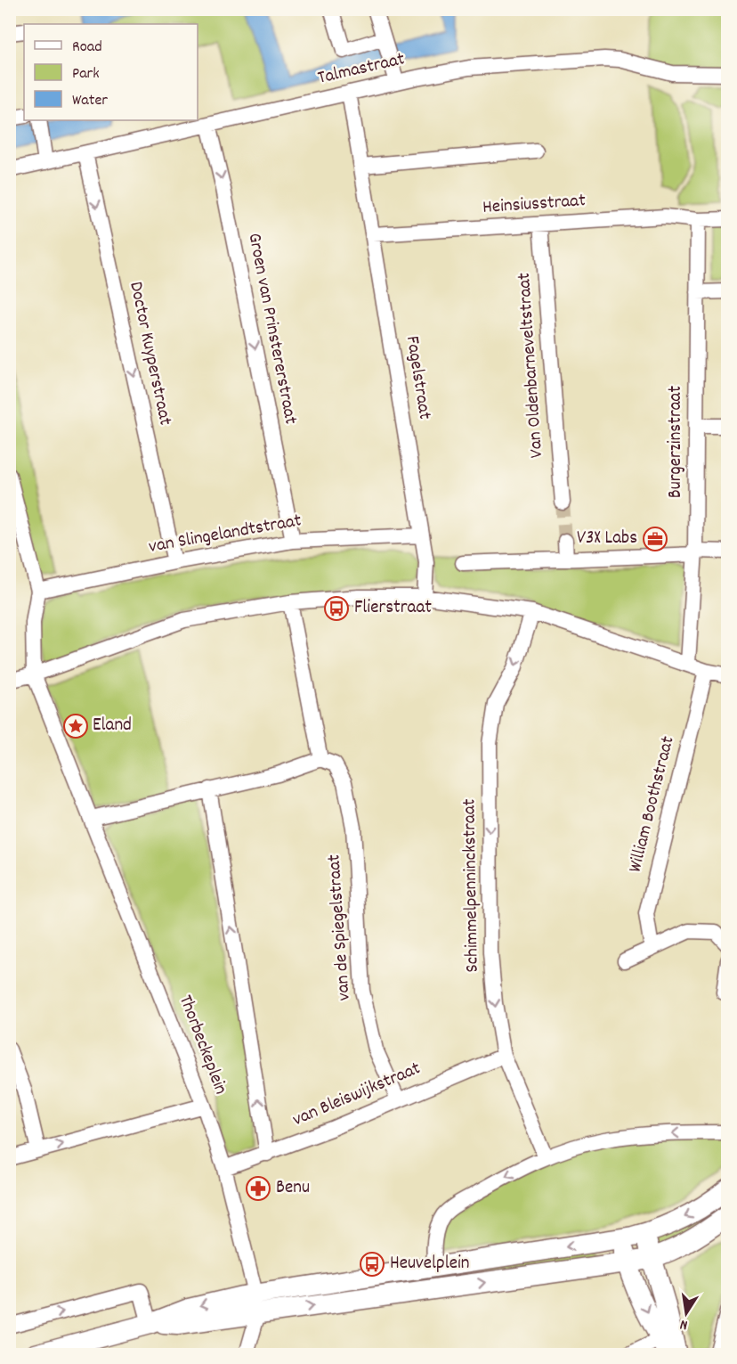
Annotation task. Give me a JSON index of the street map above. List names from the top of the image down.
{
  "streets": {
    "street": [
      "Talmastraat",
      "Heinsiusstraat",
      "Groen van Prinstererstraat",
      "Doctor Kuyperstraat",
      "Van Oldenbarneveltstraat",
      "Fagelstraat",
      "Burgerzinstraat",
      "van Slingelandtstraat",
      "William Boothstraat",
      "Schimmelpenninckstraat",
      "van de Spiegelstraat",
      "Thorbeckeplein",
      "van Bleiswijkstraat"
    ]
  },
  "crossings": [
    ["Talmastraat", "Groen van Prinstererstraat"],
    ["Talmastraat", "Doctor Kuyperstraat"],
    ["Talmastraat", "Fagelstraat"],
    ["Heinsiusstraat", "Van Oldenbarneveltstraat"],
    ["Heinsiusstraat", "Fagelstraat"],
    ["Heinsiusstraat", "Burgerzinstraat"],
    ["Groen van Prinstererstraat", "van Slingelandtstraat"],
    ["Doctor Kuyperstraat", "van Slingelandtstraat"],
    ["Fagelstraat", "van Slingelandtstraat"],
    ["Schimmelpenninckstraat", "van Bleiswijkstraat"],
    ["van de Spiegelstraat", "van Bleiswijkstraat"],
    ["Thorbeckeplein", "van Bleiswijkstraat"]
  ],
  "one_way": ["Groen van Prinstererstraat", "Doctor Kuyperstraat", "Schimmelpenninckstraat"],
  "places": {
    "office": ["V3X Labs"],
    "bus stop": ["Flierstraat", "Heuvelplein"],
    "place": ["Eland"],
    "pharmacy": ["Benu"]
  },
  "legend": ["Road", "Park", "Water"],
  "north": "bottom"
}
